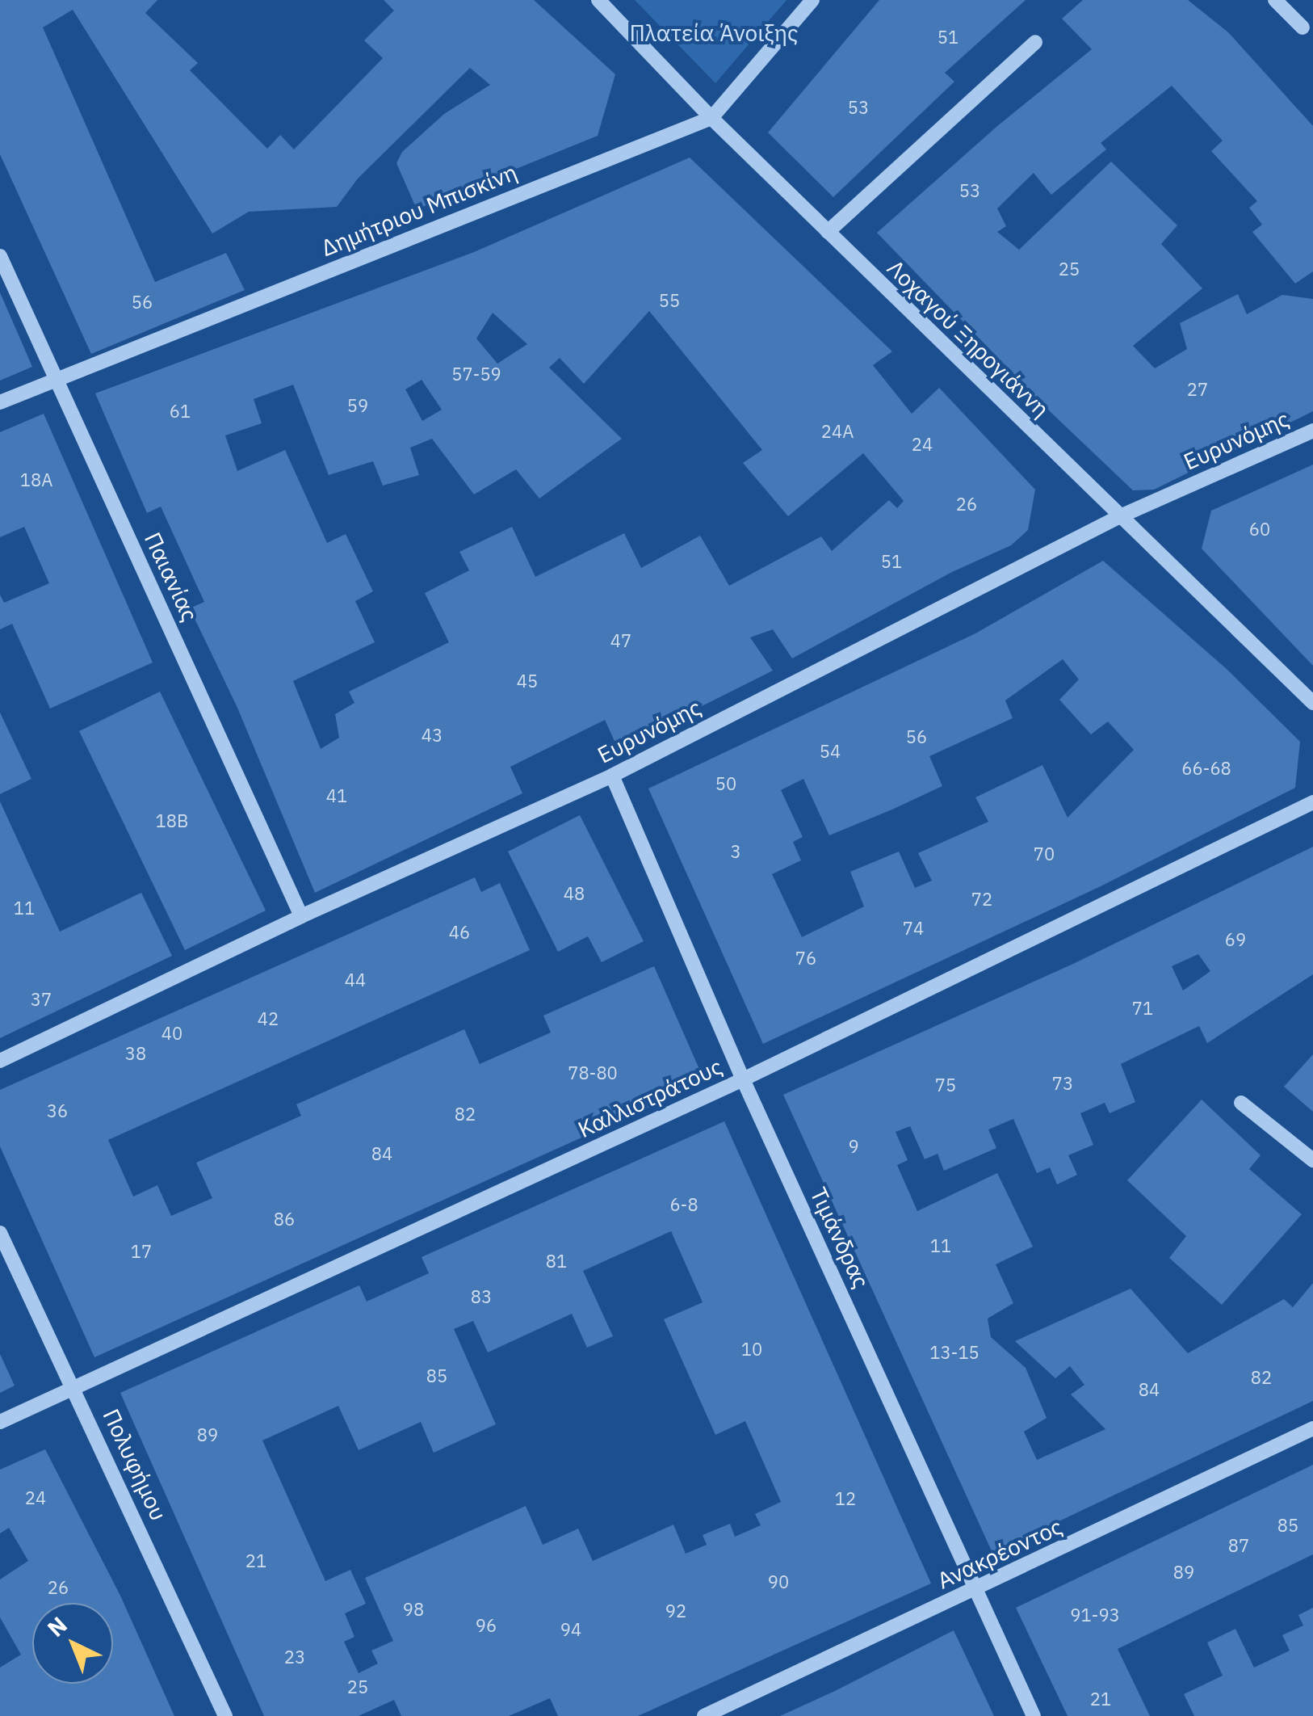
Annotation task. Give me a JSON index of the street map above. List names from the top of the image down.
{
  "streets": {
    "street": [
      "Δημήτριου Μπισκίνη",
      "Λοχαγού Ξηρογιάννη",
      "Ευρυνόμης",
      "Παιανίας",
      "Καλλιστράτους",
      "Τιμάνδρας",
      "Πολυφήμου",
      "Ανακρέοντος"
    ]
  },
  "crossings": [
    ["Δημήτριου Μπισκίνη", "Λοχαγού Ξηρογιάννη"],
    ["Δημήτριου Μπισκίνη", "Παιανίας"],
    ["Λοχαγού Ξηρογιάννη", "Ευρυνόμης"],
    ["Ευρυνόμης", "Παιανίας"],
    ["Ευρυνόμης", "Τιμάνδρας"],
    ["Καλλιστράτους", "Τιμάνδρας"],
    ["Καλλιστράτους", "Πολυφήμου"],
    ["Τιμάνδρας", "Ανακρέοντος"]
  ],
  "parks": ["Πλατεία Άνοιξης"],
  "house_numbers": [
    "51",
    "53",
    "53",
    "25",
    "55",
    "56",
    "57-59",
    "27",
    "59",
    "61",
    "24A",
    "24",
    "18Α",
    "26",
    "60",
    "51",
    "47",
    "45",
    "43",
    "56",
    "54",
    "66-68",
    "50",
    "41",
    "18Β",
    "3",
    "70",
    "48",
    "72",
    "11",
    "74",
    "46",
    "69",
    "76",
    "44",
    "37",
    "71",
    "42",
    "40",
    "38",
    "78-80",
    "73",
    "75",
    "36",
    "82",
    "9",
    "84",
    "6-8",
    "86",
    "11",
    "17",
    "81",
    "83",
    "10",
    "13-15",
    "85",
    "82",
    "84",
    "89",
    "24",
    "12",
    "85",
    "87",
    "21",
    "89",
    "90",
    "26",
    "98",
    "92",
    "91-93",
    "96",
    "94",
    "23",
    "25",
    "21"
  ],
  "north": "top left"
}
